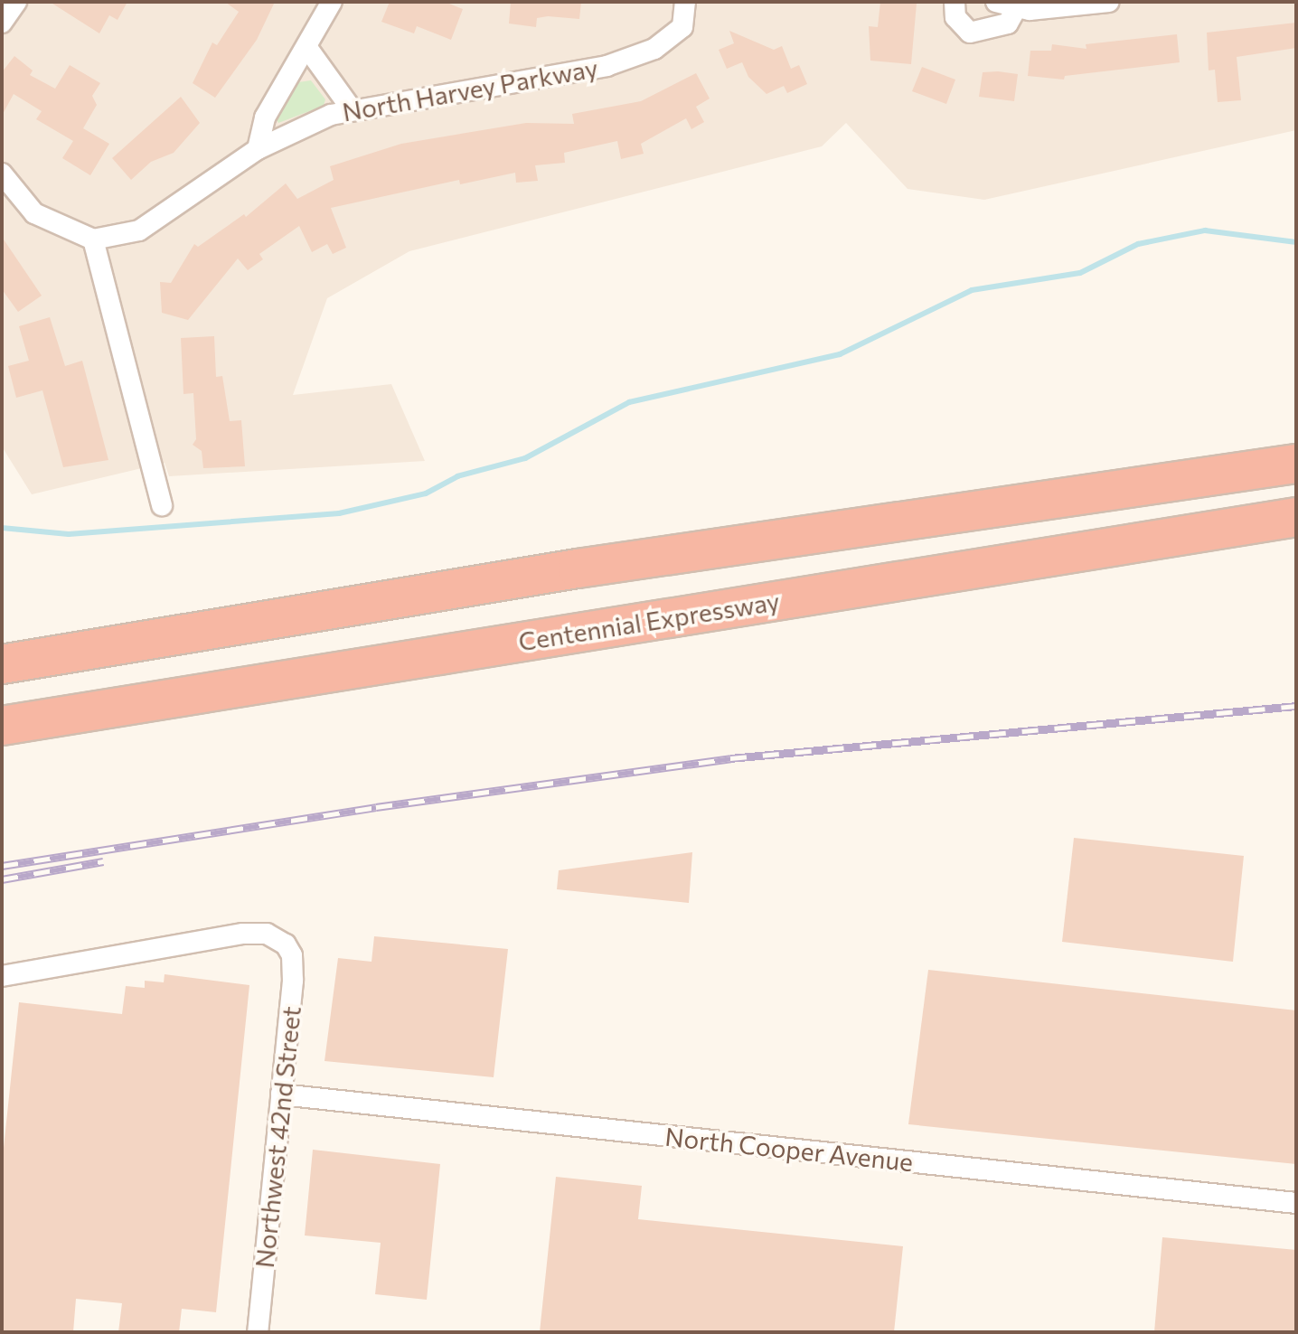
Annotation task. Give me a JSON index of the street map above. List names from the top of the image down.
{
  "streets": {
    "highway": ["Centennial Expressway"],
    "street": ["North Harvey Parkway", "Northwest 42nd Street", "North Cooper Avenue"]
  },
  "crossings": [
    ["Northwest 42nd Street", "North Cooper Avenue"]
  ]
}
